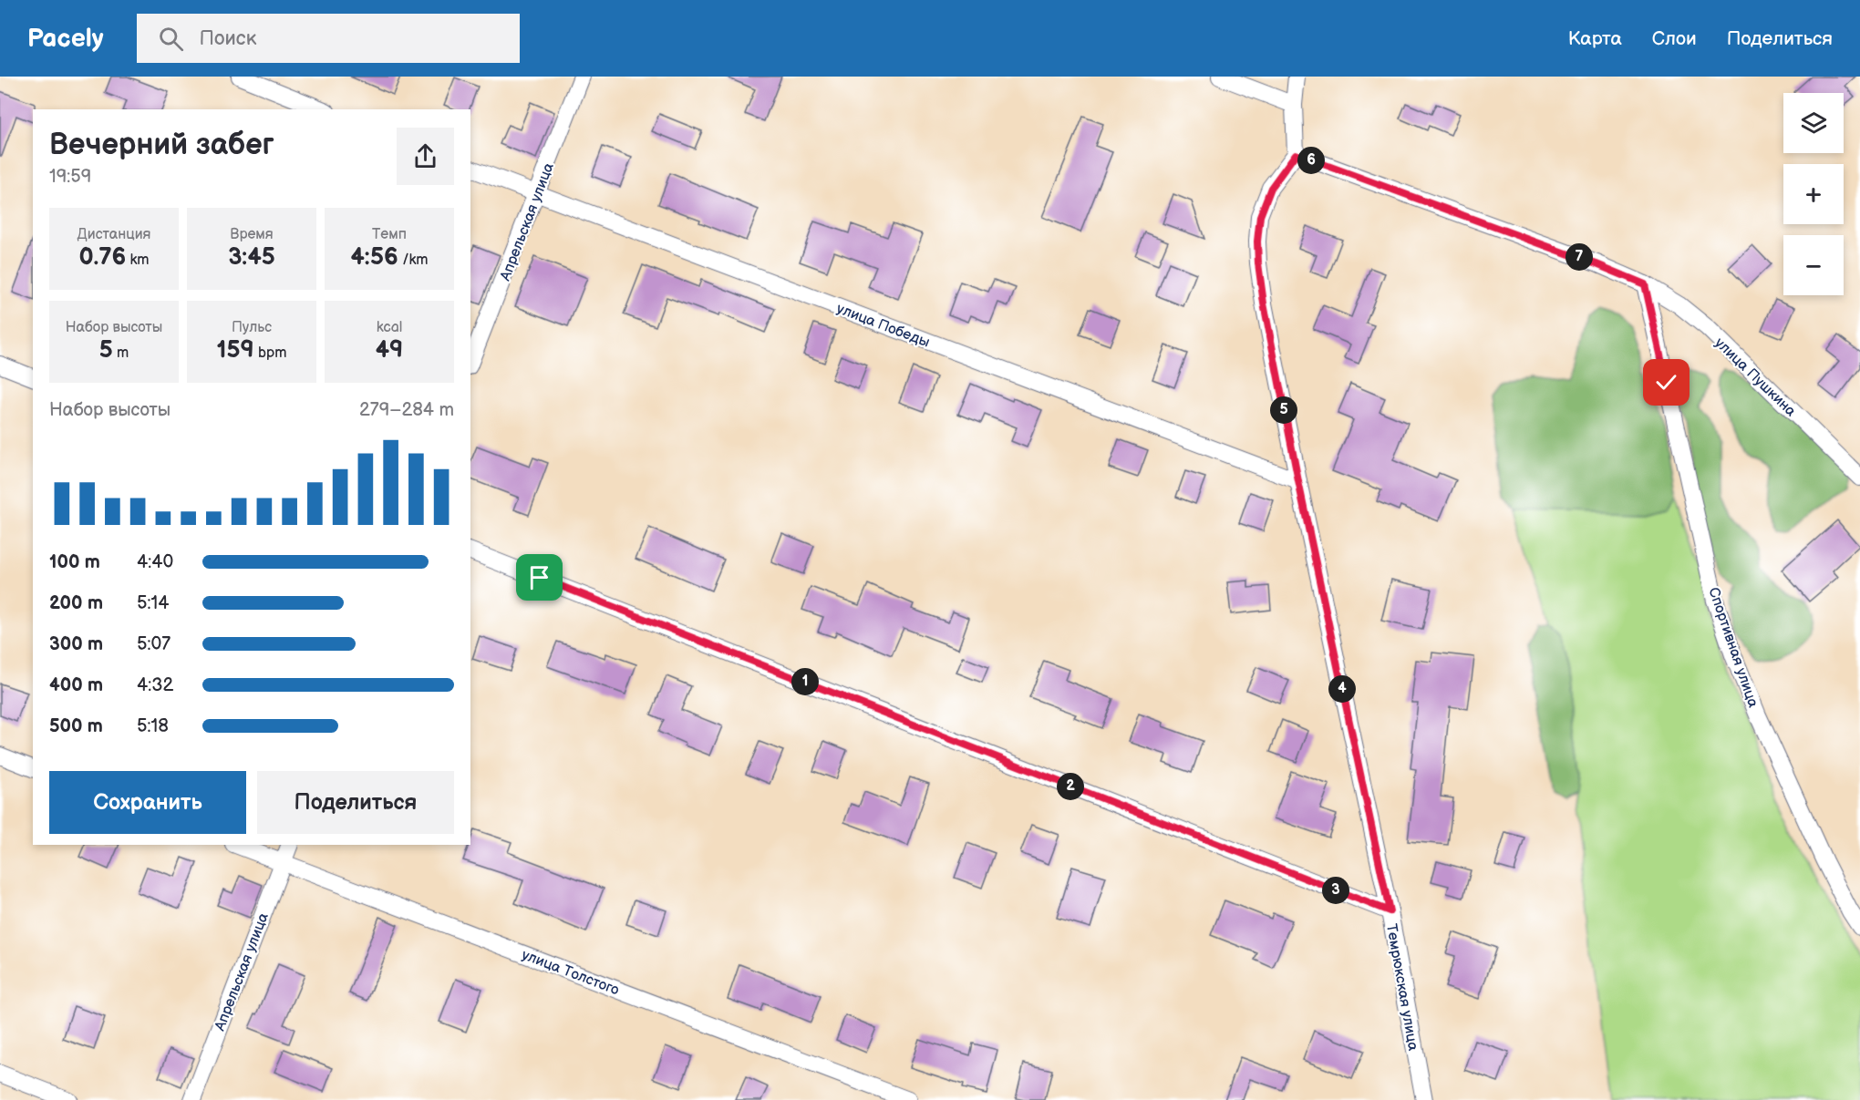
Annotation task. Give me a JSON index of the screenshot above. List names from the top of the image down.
{
  "streets": {
    "street": [
      "Апрельская улица",
      "улица Победы",
      "улица Пушкина",
      "Спортивная улица",
      "улица Толстого",
      "Темрюкская улица"
    ]
  },
  "crossings": [
    ["Апрельская улица", "улица Победы"],
    ["Апрельская улица", "улица Толстого"],
    ["улица Победы", "Темрюкская улица"],
    ["улица Пушкина", "Спортивная улица"],
    ["улица Пушкина", "Темрюкская улица"]
  ],
  "page": {
    "header": "Pacely",
    "search": "Поиск",
    "nav": ["Карта", "Слои", "Поделиться"],
    "map_buttons": ["+", "−"],
    "heading": ["Вечерний забег", "19:59"],
    "pins": [
      "6",
      "7",
      "5",
      "1",
      "4",
      "2",
      "3"
    ],
    "stats": [
      ["Дистанция", "0.76 km"],
      ["Время", "3:45"],
      ["Темп", "4:56 /km"],
      ["Набор высоты", "5 m"],
      ["Пульс", "159 bpm"],
      ["kcal", "49"]
    ],
    "chart": ["Набор высоты", "279–284 m"],
    "list": [
      {
        "name": "100 m",
        "note": "4:40"
      },
      {
        "name": "200 m",
        "note": "5:14"
      },
      {
        "name": "300 m",
        "note": "5:07"
      },
      {
        "name": "400 m",
        "note": "4:32"
      },
      {
        "name": "500 m",
        "note": "5:18"
      }
    ],
    "buttons": ["Сохранить", "Поделиться"]
  }
}
